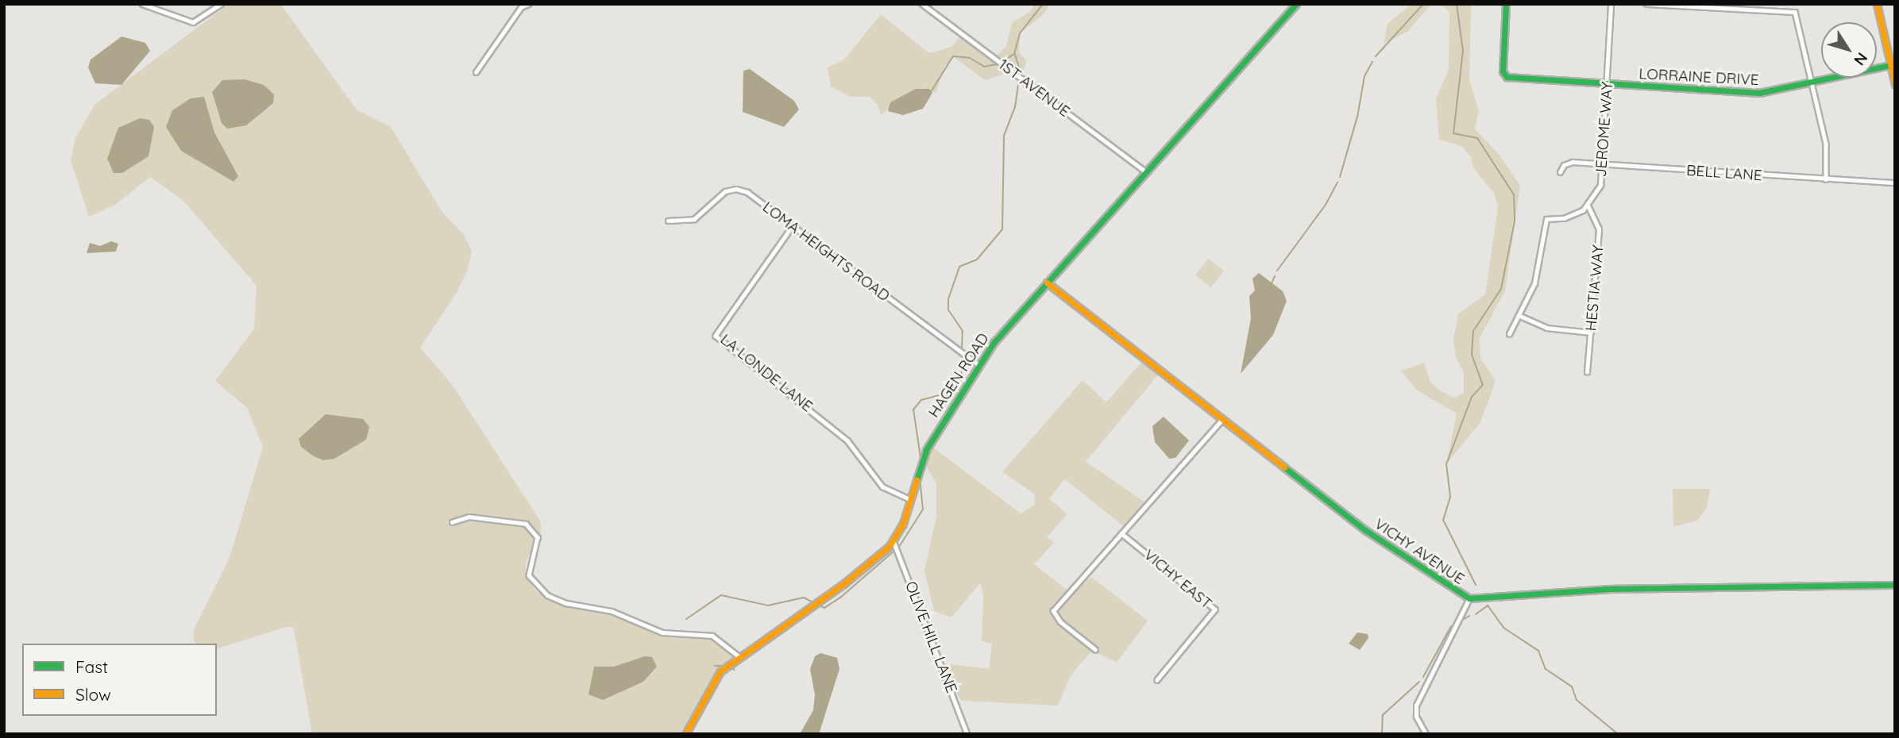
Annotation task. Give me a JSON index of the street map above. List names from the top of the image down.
{
  "streets": {
    "street": [
      "LORRAINE DRIVE",
      "1ST AVENUE",
      "JEROME WAY",
      "BELL LANE",
      "LOMA HEIGHTS ROAD",
      "HESTIA WAY",
      "LA LONDE LANE",
      "HAGEN ROAD",
      "VICHY AVENUE",
      "VICHY EAST",
      "OLIVE HILL LANE"
    ]
  },
  "crossings": [
    ["LORRAINE DRIVE", "JEROME WAY"],
    ["1ST AVENUE", "HAGEN ROAD"],
    ["JEROME WAY", "BELL LANE"],
    ["JEROME WAY", "HESTIA WAY"],
    ["LOMA HEIGHTS ROAD", "LA LONDE LANE"],
    ["LOMA HEIGHTS ROAD", "HAGEN ROAD"],
    ["LA LONDE LANE", "HAGEN ROAD"],
    ["HAGEN ROAD", "VICHY AVENUE"],
    ["HAGEN ROAD", "OLIVE HILL LANE"]
  ],
  "legend": ["Fast", "Slow"],
  "north": "bottom right"
}
